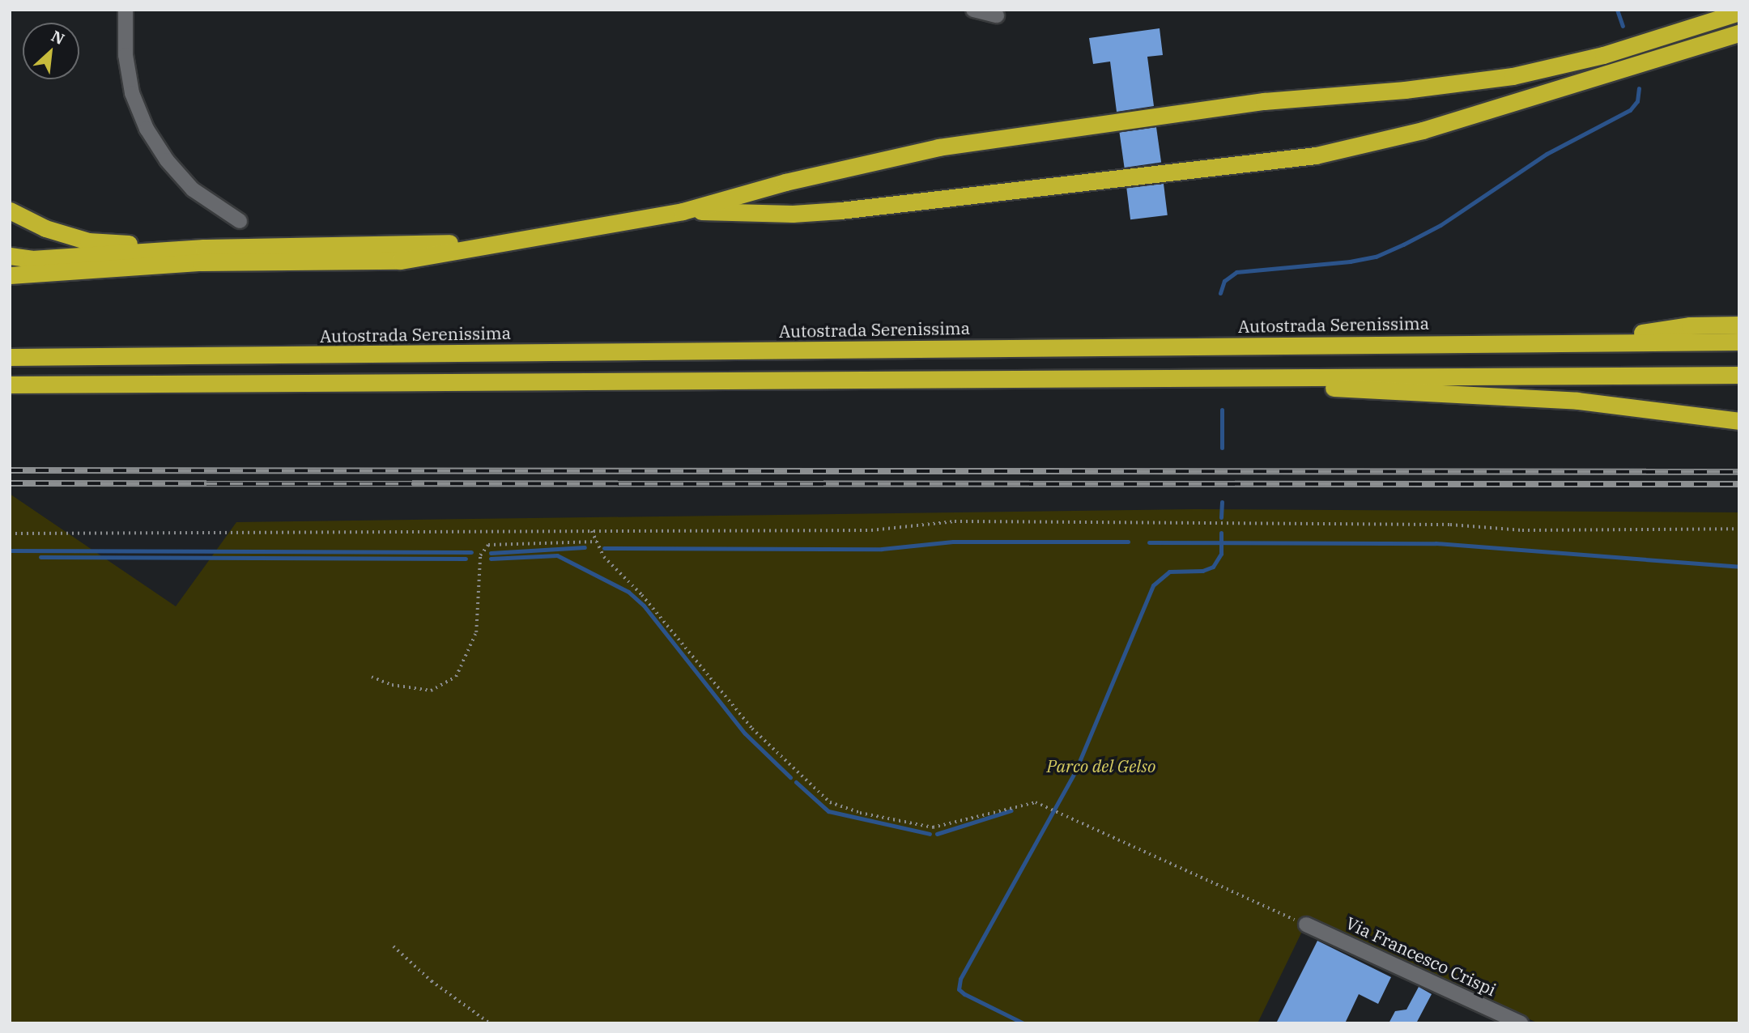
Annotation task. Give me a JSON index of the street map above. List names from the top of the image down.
{
  "streets": {
    "highway": ["Autostrada Serenissima"],
    "street": ["Via Francesco Crispi"]
  },
  "parks": ["Parco del Gelso"],
  "north": "top right"
}
